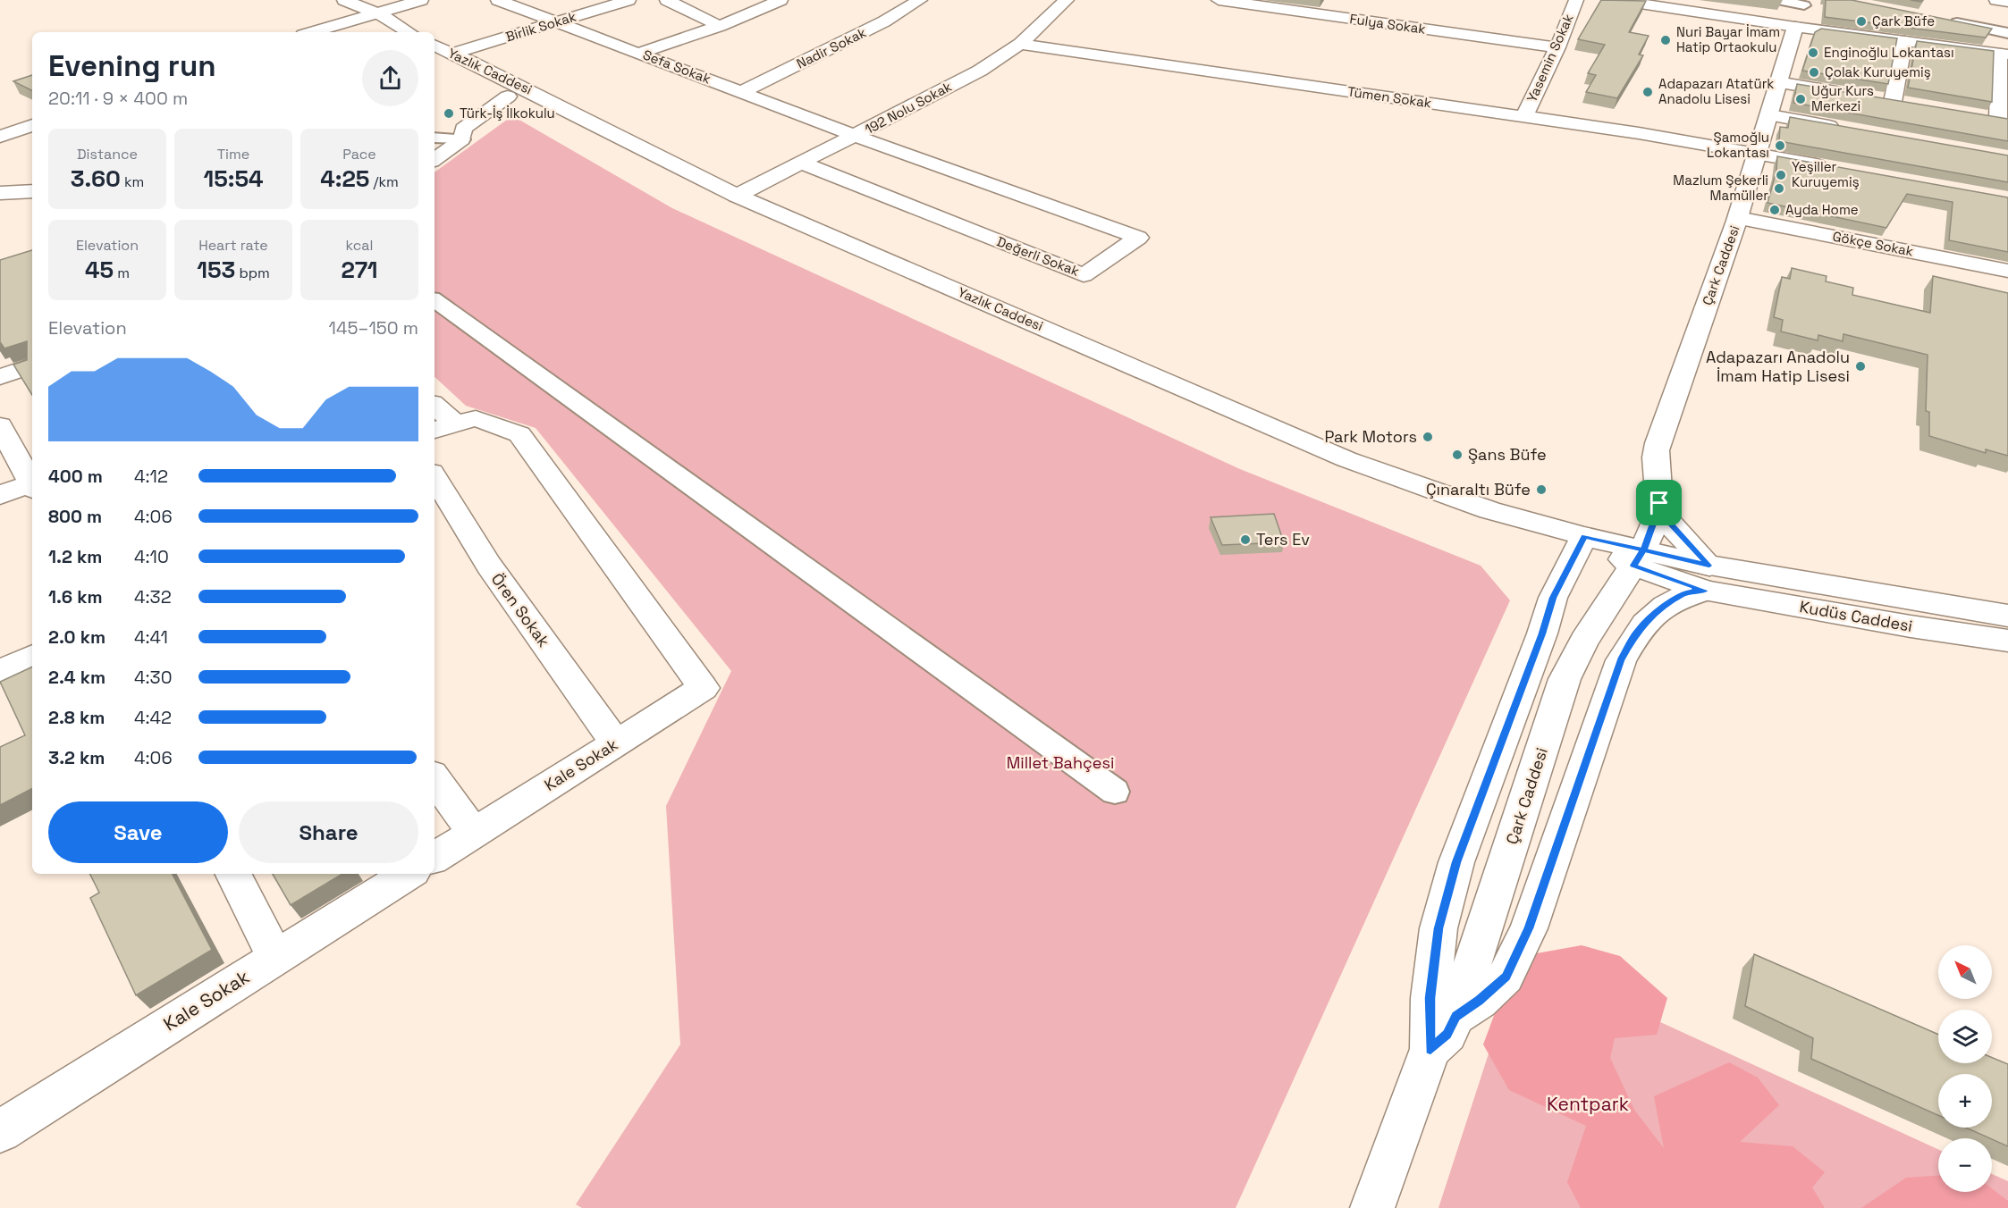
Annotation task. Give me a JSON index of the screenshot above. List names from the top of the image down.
{
  "streets": {
    "street": [
      "Fulya Sokak",
      "Birlik Sokak",
      "Nadir Sokak",
      "Yasemin Sokak",
      "Sefa Sokak",
      "Yazlık Caddesi",
      "Tümen Sokak",
      "192 Nolu Sokak",
      "Gökçe Sokak",
      "Değerli Sokak",
      "Çark Caddesi",
      "Ören Sokak",
      "Kudüs Caddesi",
      "Kale Sokak"
    ]
  },
  "crossings": [
    ["Fulya Sokak", "Yasemin Sokak"],
    ["Birlik Sokak", "Sefa Sokak"],
    ["Birlik Sokak", "Yazlık Caddesi"],
    ["Nadir Sokak", "Sefa Sokak"],
    ["Yasemin Sokak", "Tümen Sokak"],
    ["Sefa Sokak", "192 Nolu Sokak"],
    ["Sefa Sokak", "Değerli Sokak"],
    ["Yazlık Caddesi", "192 Nolu Sokak"],
    ["Yazlık Caddesi", "Çark Caddesi"],
    ["Yazlık Caddesi", "Kudüs Caddesi"],
    ["Tümen Sokak", "192 Nolu Sokak"],
    ["Tümen Sokak", "Çark Caddesi"],
    ["192 Nolu Sokak", "Değerli Sokak"],
    ["Gökçe Sokak", "Çark Caddesi"],
    ["Ören Sokak", "Kale Sokak"]
  ],
  "parks": ["Millet Bahçesi", "Kentpark"],
  "places": [
    "Çark Büfe",
    "Nuri Bayar İmam Hatip Ortaokulu",
    "Enginoğlu Lokantası",
    "Çolak Kuruyemiş",
    "Adapazarı Atatürk Anadolu Lisesi",
    "Uğur Kurs Merkezi",
    "Türk-İş İlkokulu",
    "Şamoğlu Lokantası",
    "Yeşiller Kuruyemiş",
    "Mazlum Şekerli Mamüller",
    "Ayda Home",
    "Adapazarı Anadolu İmam Hatip Lisesi",
    "Park Motors",
    "Şans Büfe",
    "Çınaraltı Büfe",
    "Ters Ev"
  ],
  "north": "top left",
  "page": {
    "heading": ["Evening run", "20:11 · 9 × 400 m"],
    "stats": [
      ["Distance", "3.60 km"],
      ["Time", "15:54"],
      ["Pace", "4:25 /km"],
      ["Elevation", "45 m"],
      ["Heart rate", "153 bpm"],
      ["kcal", "271"]
    ],
    "chart": ["Elevation", "145–150 m"],
    "list": [
      {
        "name": "400 m",
        "note": "4:12"
      },
      {
        "name": "800 m",
        "note": "4:06"
      },
      {
        "name": "1.2 km",
        "note": "4:10"
      },
      {
        "name": "1.6 km",
        "note": "4:32"
      },
      {
        "name": "2.0 km",
        "note": "4:41"
      },
      {
        "name": "2.4 km",
        "note": "4:30"
      },
      {
        "name": "2.8 km",
        "note": "4:42"
      },
      {
        "name": "3.2 km",
        "note": "4:06"
      }
    ],
    "buttons": ["Save", "Share"],
    "map_buttons": ["+", "−"]
  }
}
